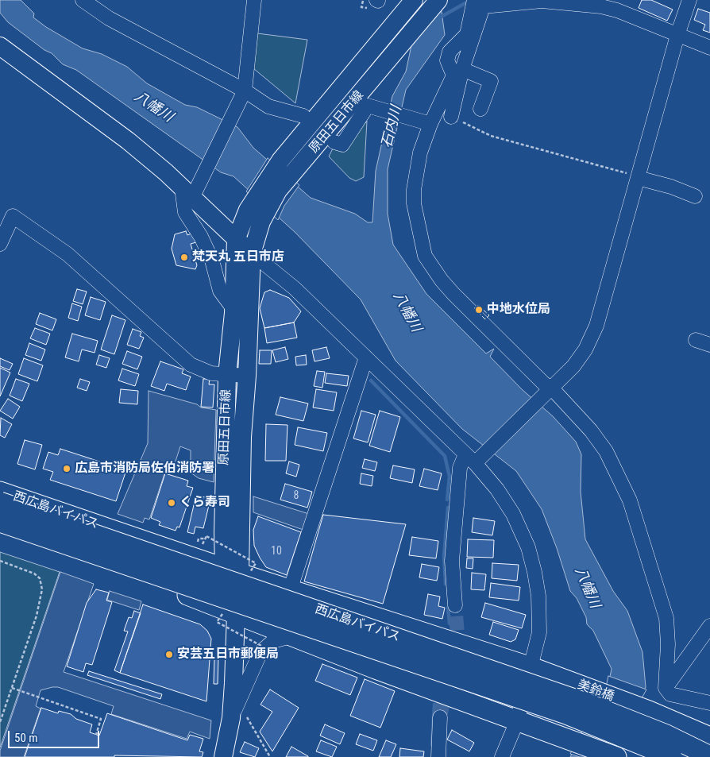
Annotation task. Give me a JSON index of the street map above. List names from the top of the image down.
{
  "streets": {
    "highway": ["西広島バイパス", "美鈴橋"],
    "main road": ["原田五日市線"]
  },
  "crossings": [
    ["原田五日市線", "西広島バイパス"],
    ["西広島バイパス", "美鈴橋"]
  ],
  "water": ["八幡川", "石内川"],
  "places": [
    "梵天丸 五日市店",
    "中地水位局",
    "広島市消防局佐伯消防署",
    "くら寿司",
    "安芸五日市郵便局"
  ],
  "house_numbers": ["8", "10"],
  "scale_bar": "50 m"
}
